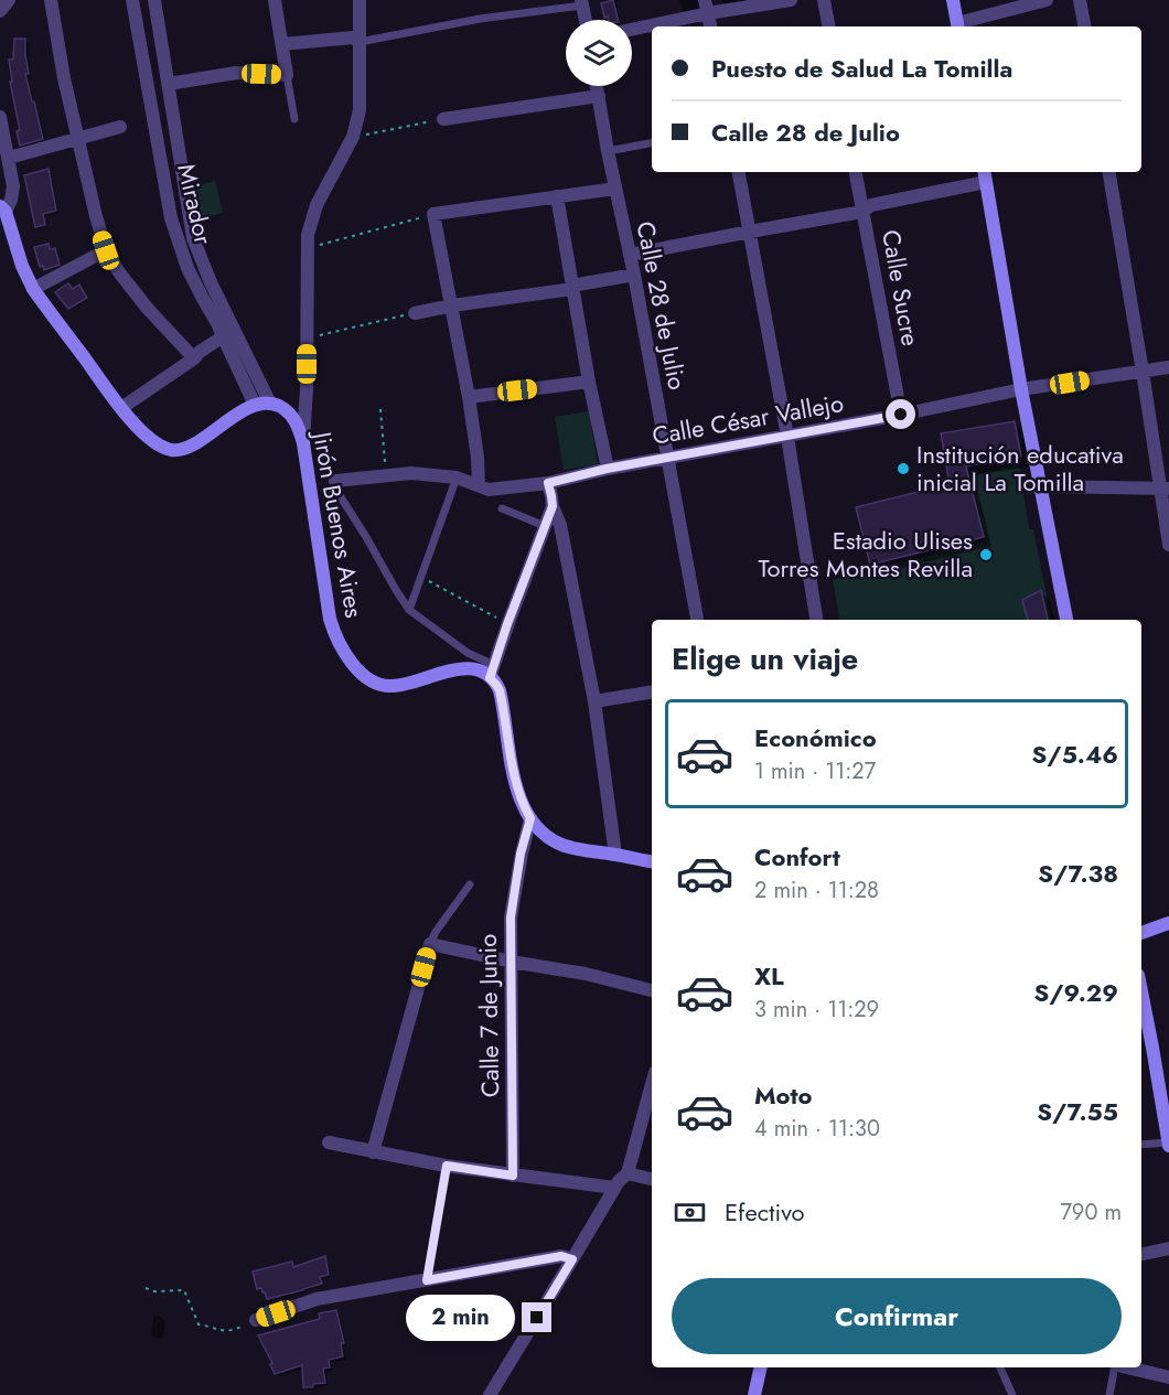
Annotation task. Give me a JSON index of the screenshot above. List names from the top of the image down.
{
  "streets": {
    "street": [
      "Mirador",
      "Calle Sucre",
      "Calle 28 de Julio",
      "Calle César Vallejo",
      "Jirón Buenos Aires",
      "Calle 7 de Junio"
    ]
  },
  "crossings": [
    ["Mirador", "Jirón Buenos Aires"],
    ["Calle Sucre", "Calle César Vallejo"],
    ["Calle 28 de Julio", "Calle César Vallejo"]
  ],
  "places": ["Institución educativa inicial La Tomilla", "Estadio Ulises Torres Montes Revilla"],
  "page": {
    "banner": ["Puesto de Salud La Tomilla", "Calle 28 de Julio"],
    "heading": "Elige un viaje",
    "list": [
      {
        "name": "Económico",
        "note": "1 min · 11:27",
        "value": "S/5.46"
      },
      {
        "name": "Confort",
        "note": "2 min · 11:28",
        "value": "S/7.38"
      },
      {
        "name": "XL",
        "note": "3 min · 11:29",
        "value": "S/9.29"
      },
      {
        "name": "Moto",
        "note": "4 min · 11:30",
        "value": "S/7.55"
      }
    ],
    "pay": ["Efectivo", "790 m"],
    "buttons": "Confirmar",
    "bubble": "2 min"
  }
}
